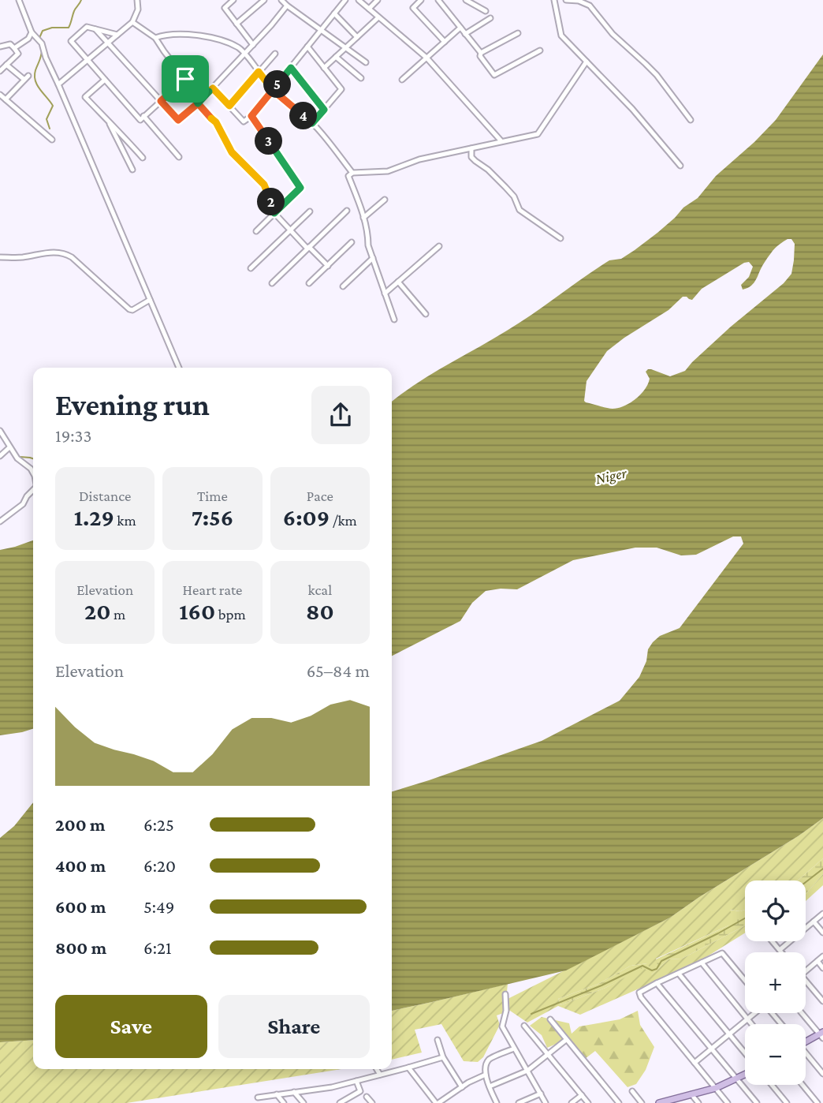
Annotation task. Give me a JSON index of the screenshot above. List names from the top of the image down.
{
  "water": ["Niger"],
  "page": {
    "pins": [
      "5",
      "4",
      "3",
      "2"
    ],
    "heading": ["Evening run", "19:33"],
    "stats": [
      ["Distance", "1.29 km"],
      ["Time", "7:56"],
      ["Pace", "6:09 /km"],
      ["Elevation", "20 m"],
      ["Heart rate", "160 bpm"],
      ["kcal", "80"]
    ],
    "chart": ["Elevation", "65–84 m"],
    "list": [
      {
        "name": "200 m",
        "note": "6:25"
      },
      {
        "name": "400 m",
        "note": "6:20"
      },
      {
        "name": "600 m",
        "note": "5:49"
      },
      {
        "name": "800 m",
        "note": "6:21"
      }
    ],
    "map_buttons": ["+", "−"],
    "buttons": ["Save", "Share"]
  }
}
